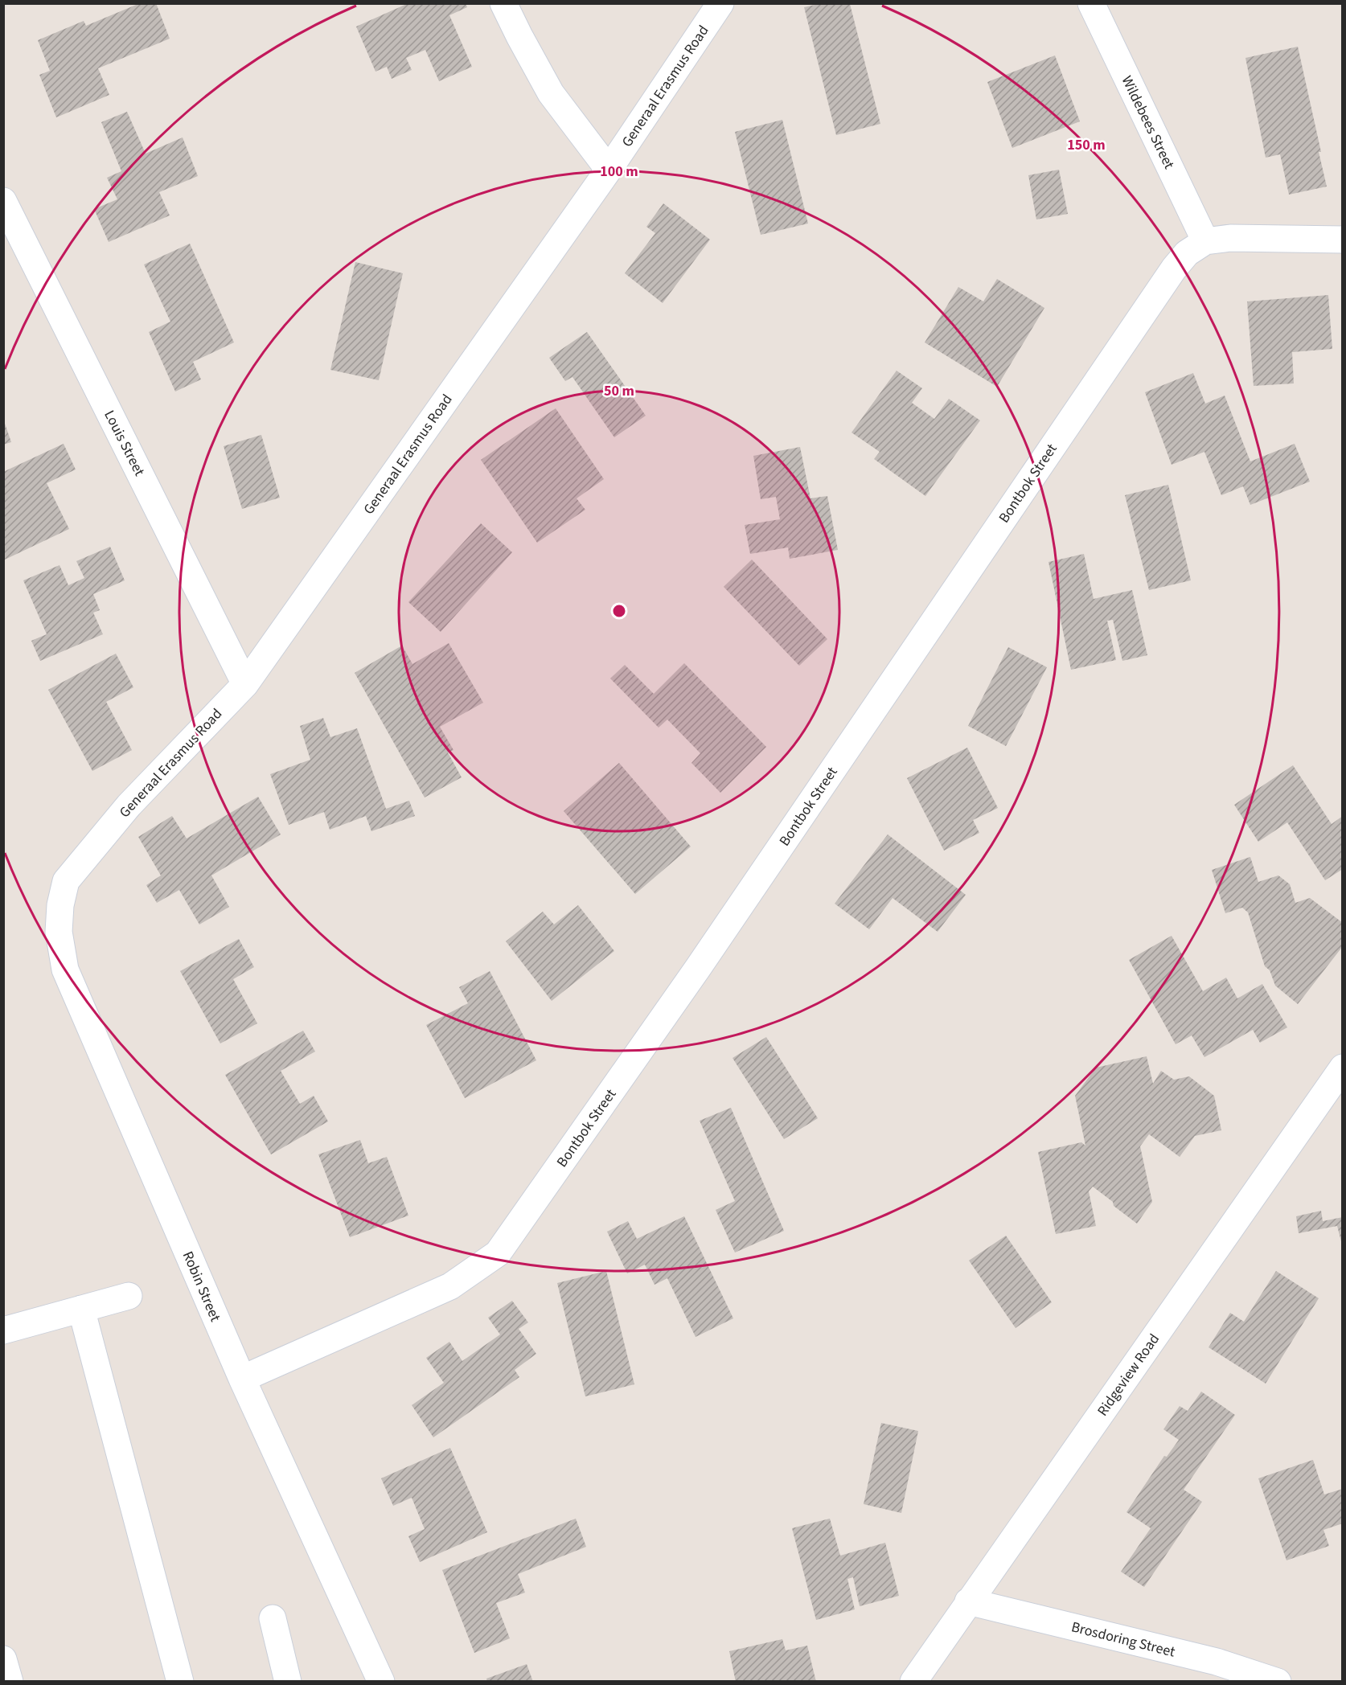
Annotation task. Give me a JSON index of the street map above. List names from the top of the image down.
{
  "streets": {
    "street": [
      "Generaal Erasmus Road",
      "Wildebees Street",
      "Louis Street",
      "Bontbok Street",
      "Robin Street",
      "Ridgeview Road",
      "Brosdoring Street"
    ]
  },
  "crossings": [
    ["Generaal Erasmus Road", "Louis Street"],
    ["Generaal Erasmus Road", "Robin Street"],
    ["Wildebees Street", "Bontbok Street"],
    ["Bontbok Street", "Robin Street"],
    ["Ridgeview Road", "Brosdoring Street"]
  ],
  "rings": ["150 m", "100 m", "50 m"]
}
